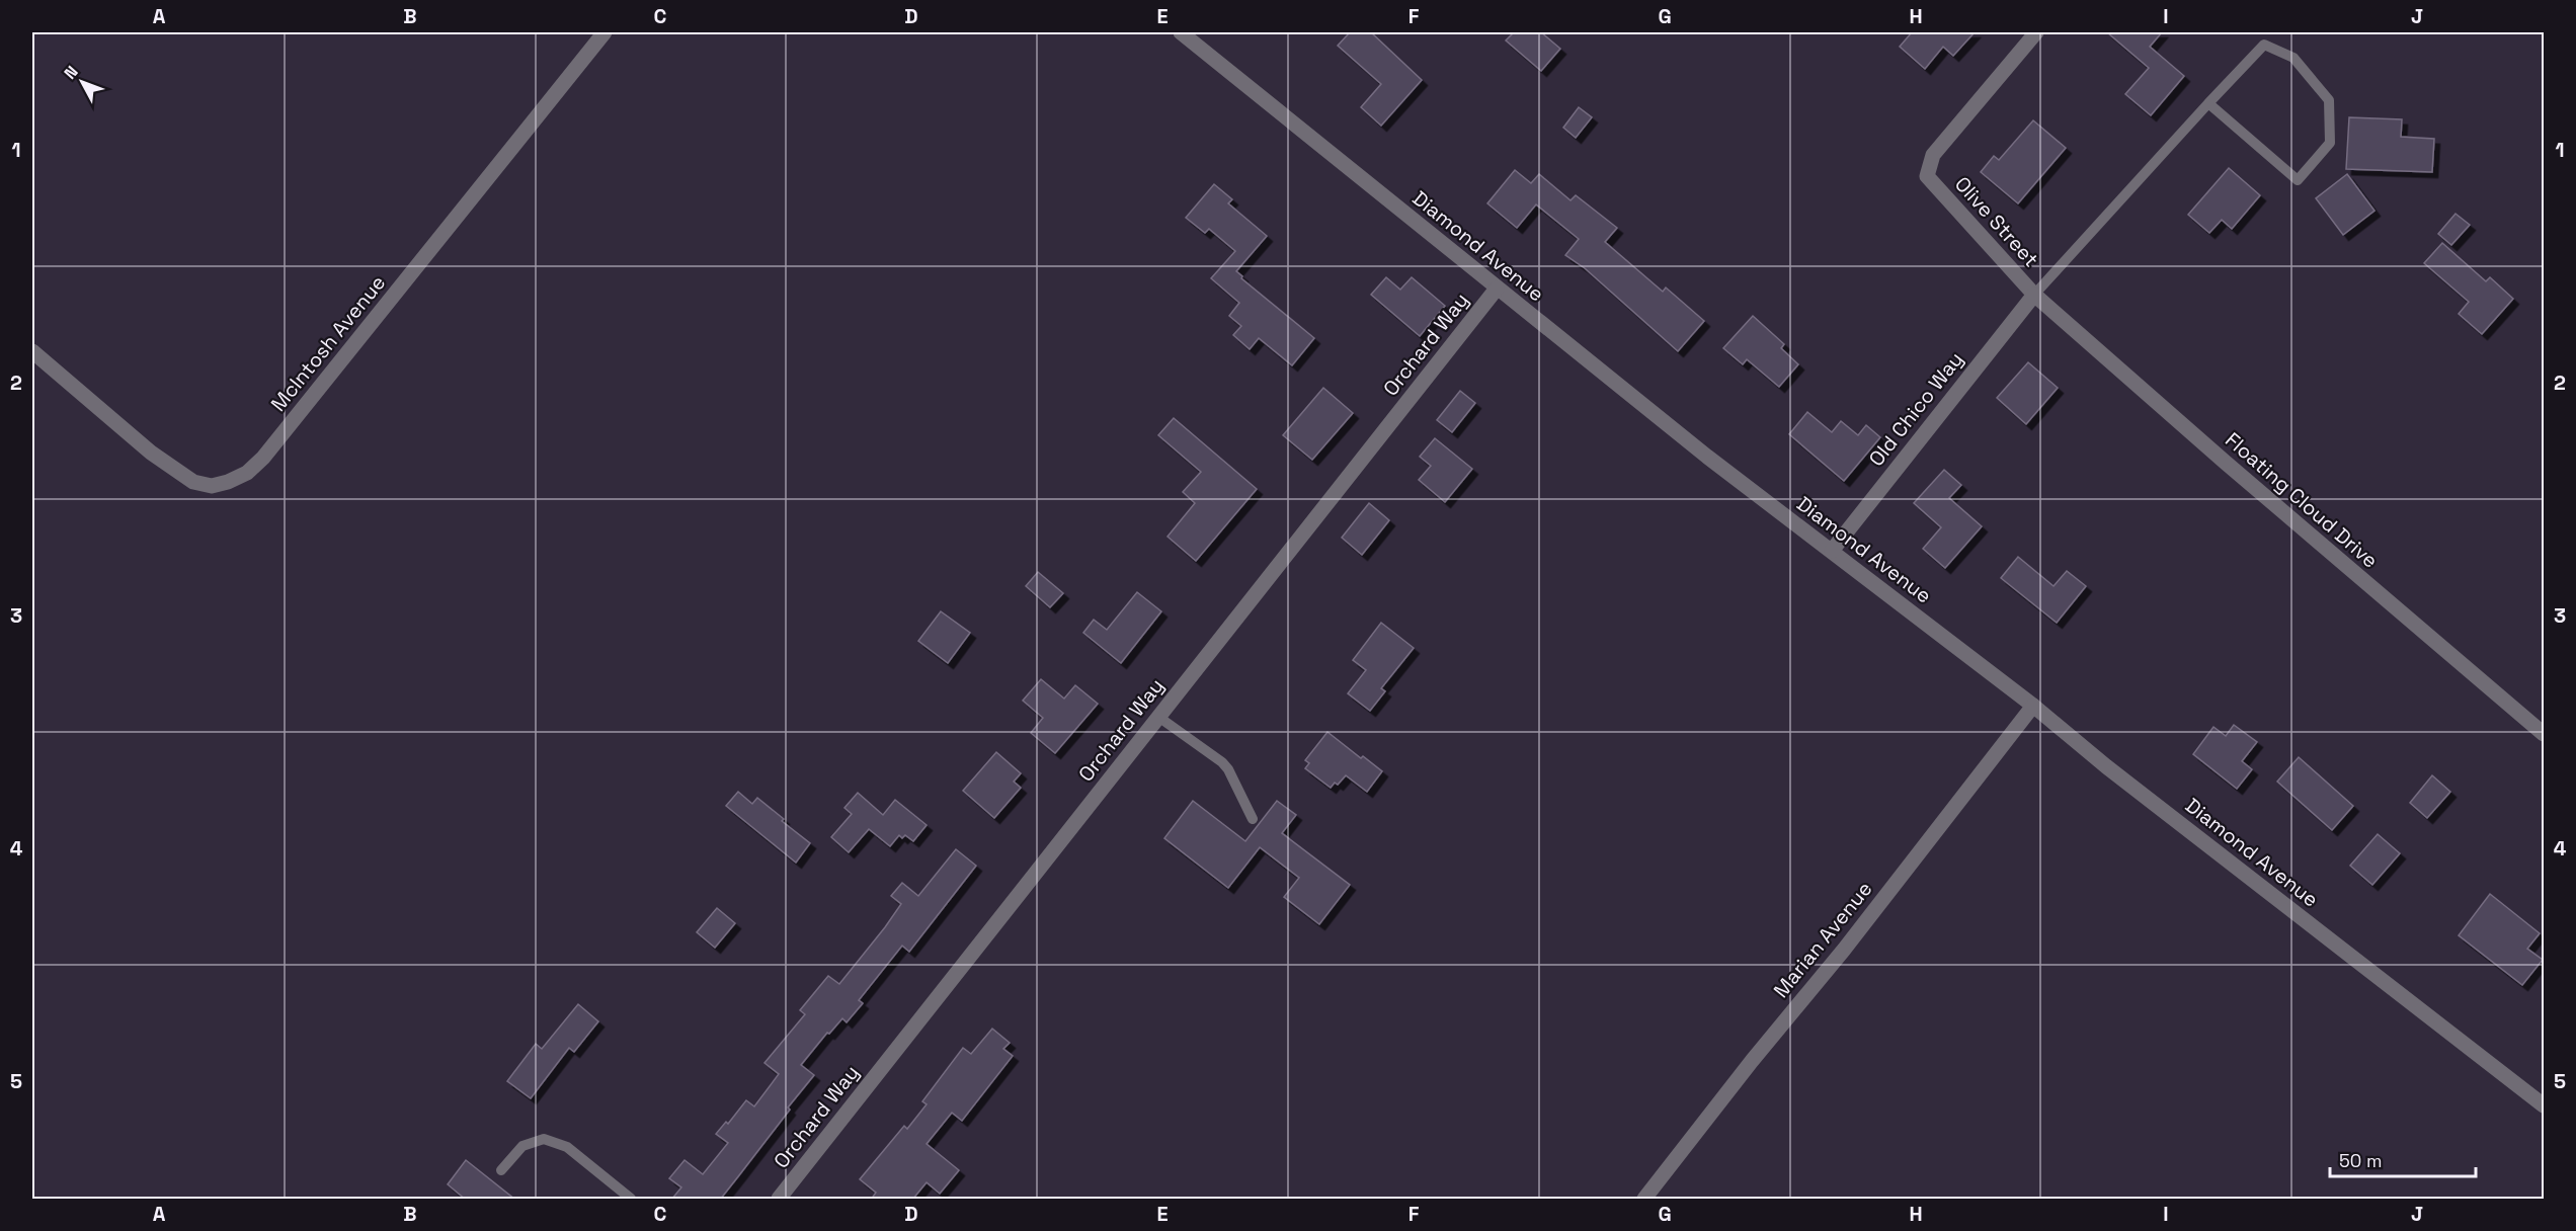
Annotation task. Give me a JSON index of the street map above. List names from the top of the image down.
{
  "streets": {
    "street": [
      "Olive Street",
      "Diamond Avenue",
      "McIntosh Avenue",
      "Orchard Way",
      "Old Chico Way",
      "Floating Cloud Drive",
      "Marian Avenue"
    ]
  },
  "crossings": [
    ["Olive Street", "Old Chico Way"],
    ["Olive Street", "Floating Cloud Drive"],
    ["Diamond Avenue", "Orchard Way"],
    ["Diamond Avenue", "Old Chico Way"],
    ["Diamond Avenue", "Marian Avenue"],
    ["Old Chico Way", "Floating Cloud Drive"]
  ],
  "scale_bar": "50 m",
  "north": "top left",
  "grid": {
    "columns": [
      "A",
      "B",
      "C",
      "D",
      "E",
      "F",
      "G",
      "H",
      "I",
      "J"
    ],
    "rows": [
      "1",
      "2",
      "3",
      "4",
      "5"
    ]
  }
}
